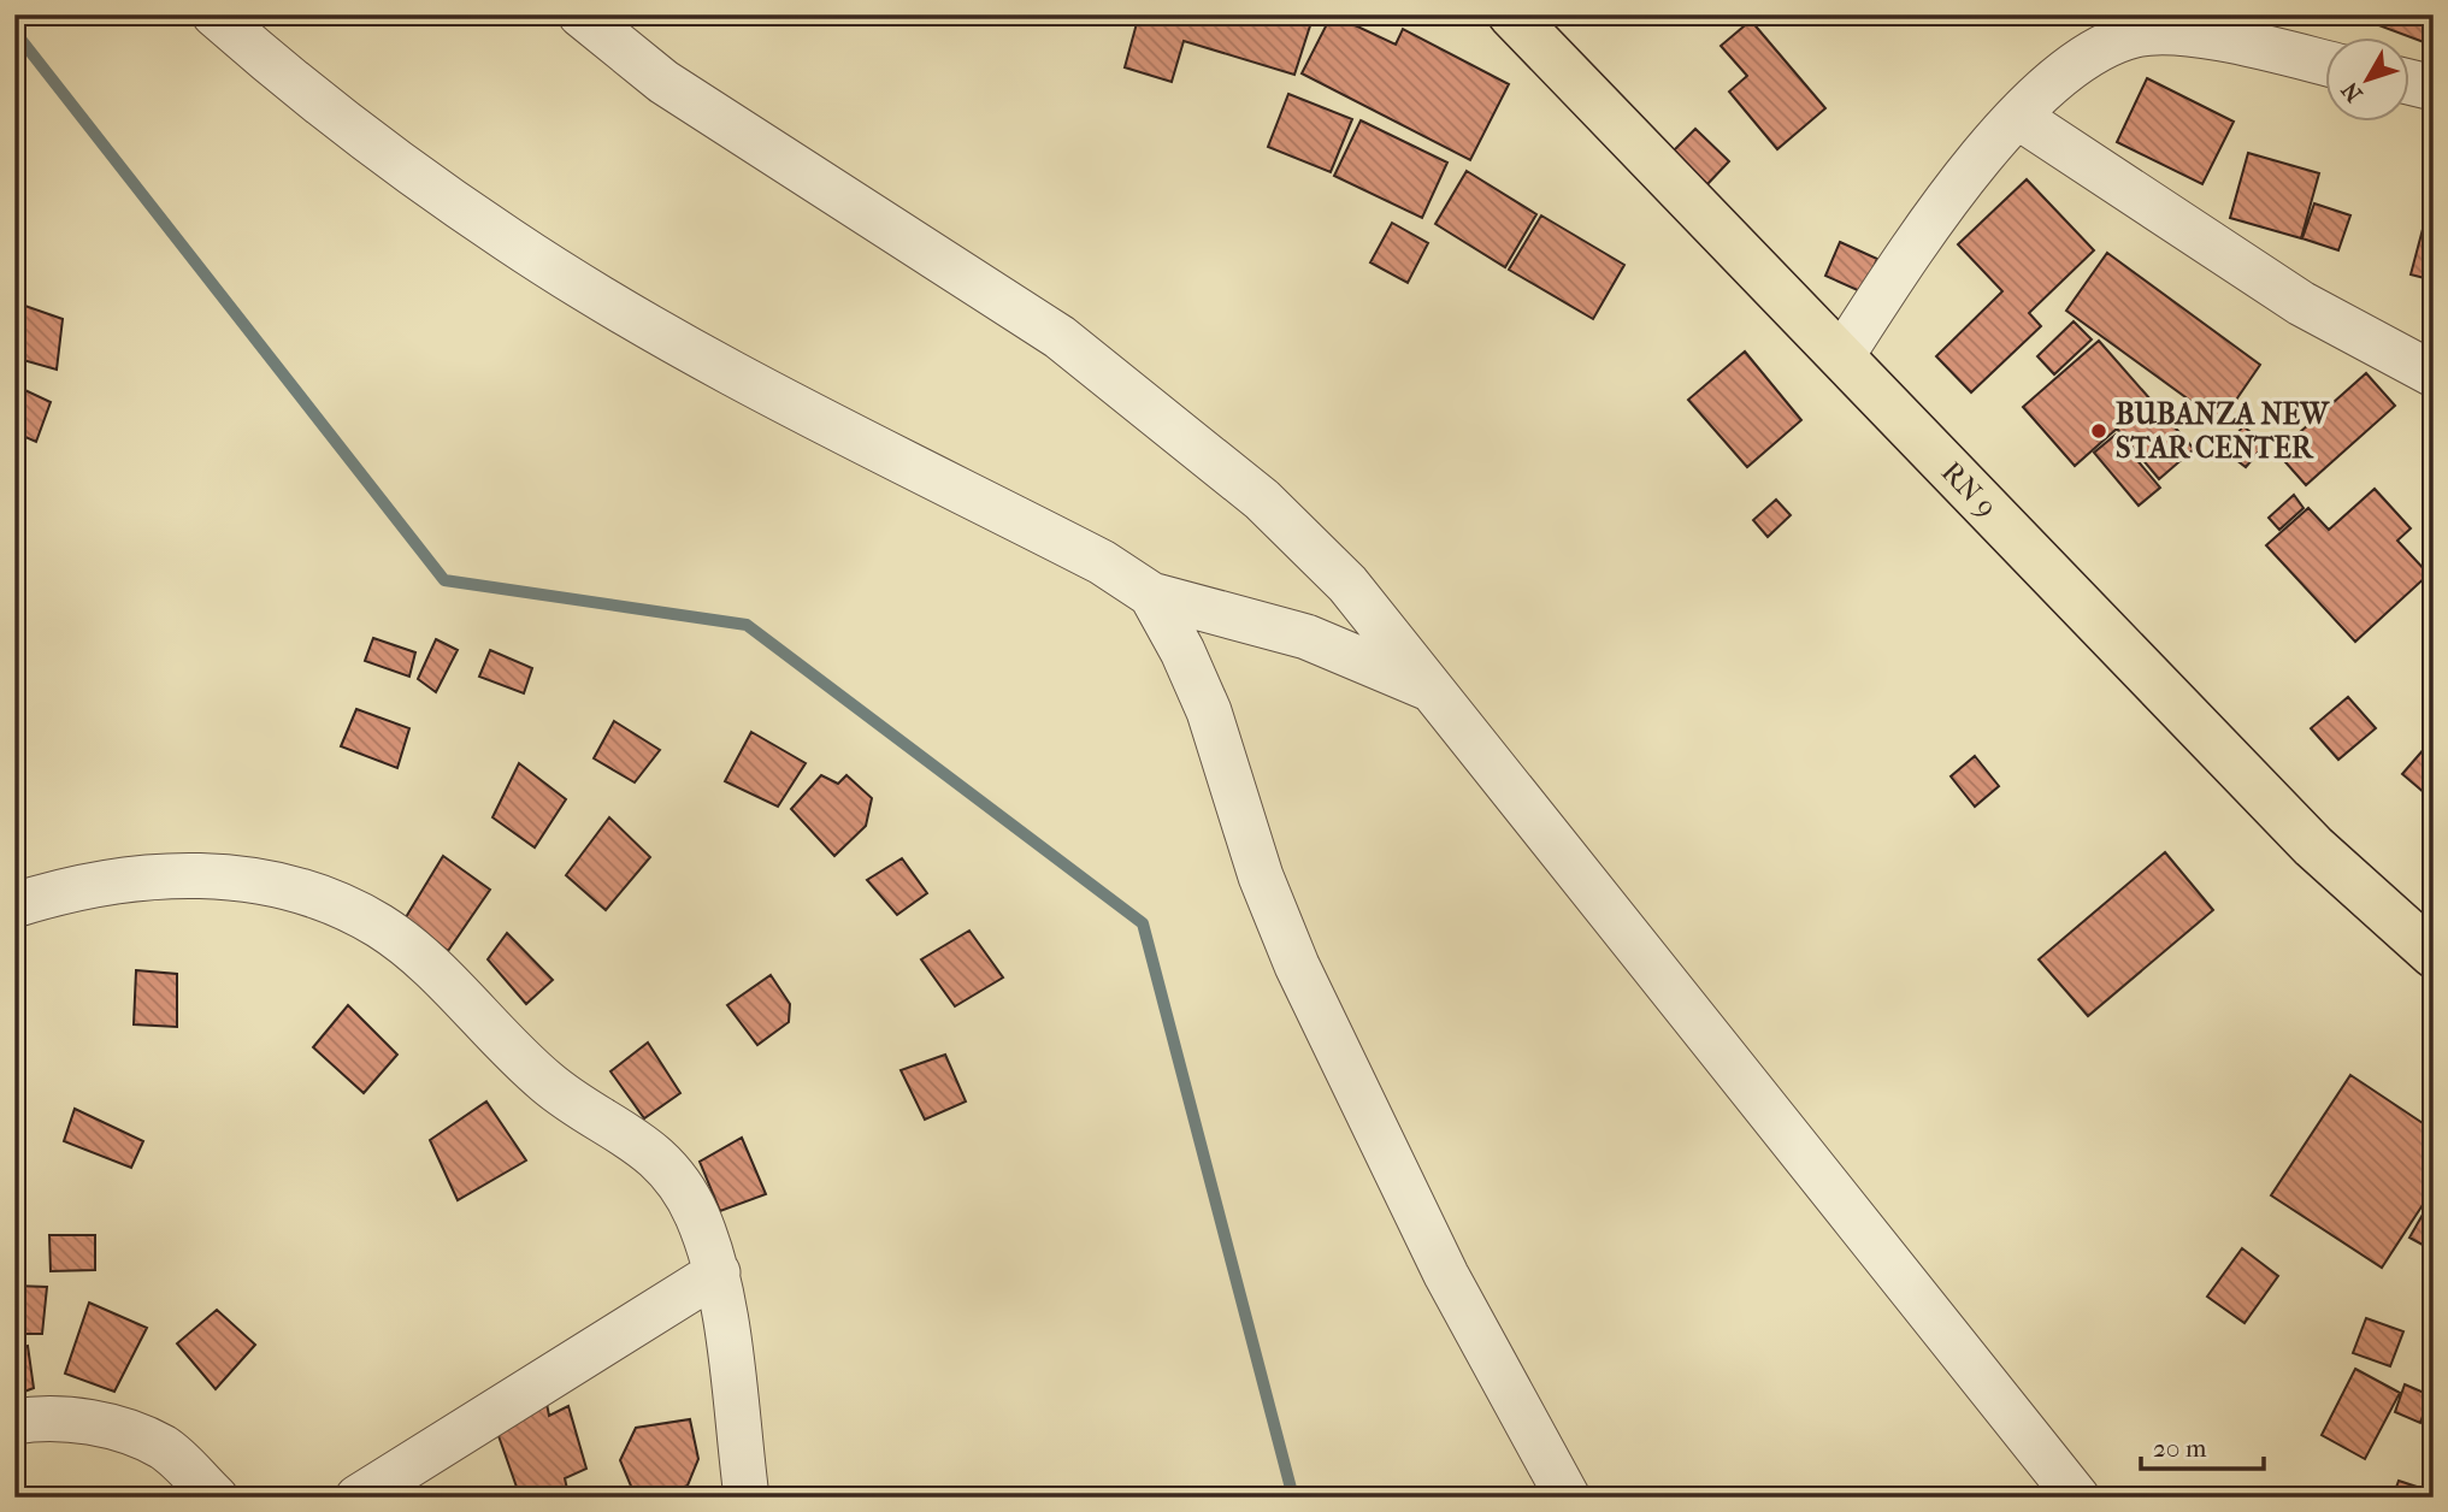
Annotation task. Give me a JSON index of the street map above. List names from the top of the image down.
{
  "streets": {
    "main road": ["RN 9"]
  },
  "places": ["BUBANZA NEW STAR CENTER"],
  "scale_bar": "20 m",
  "north": "bottom left"
}
